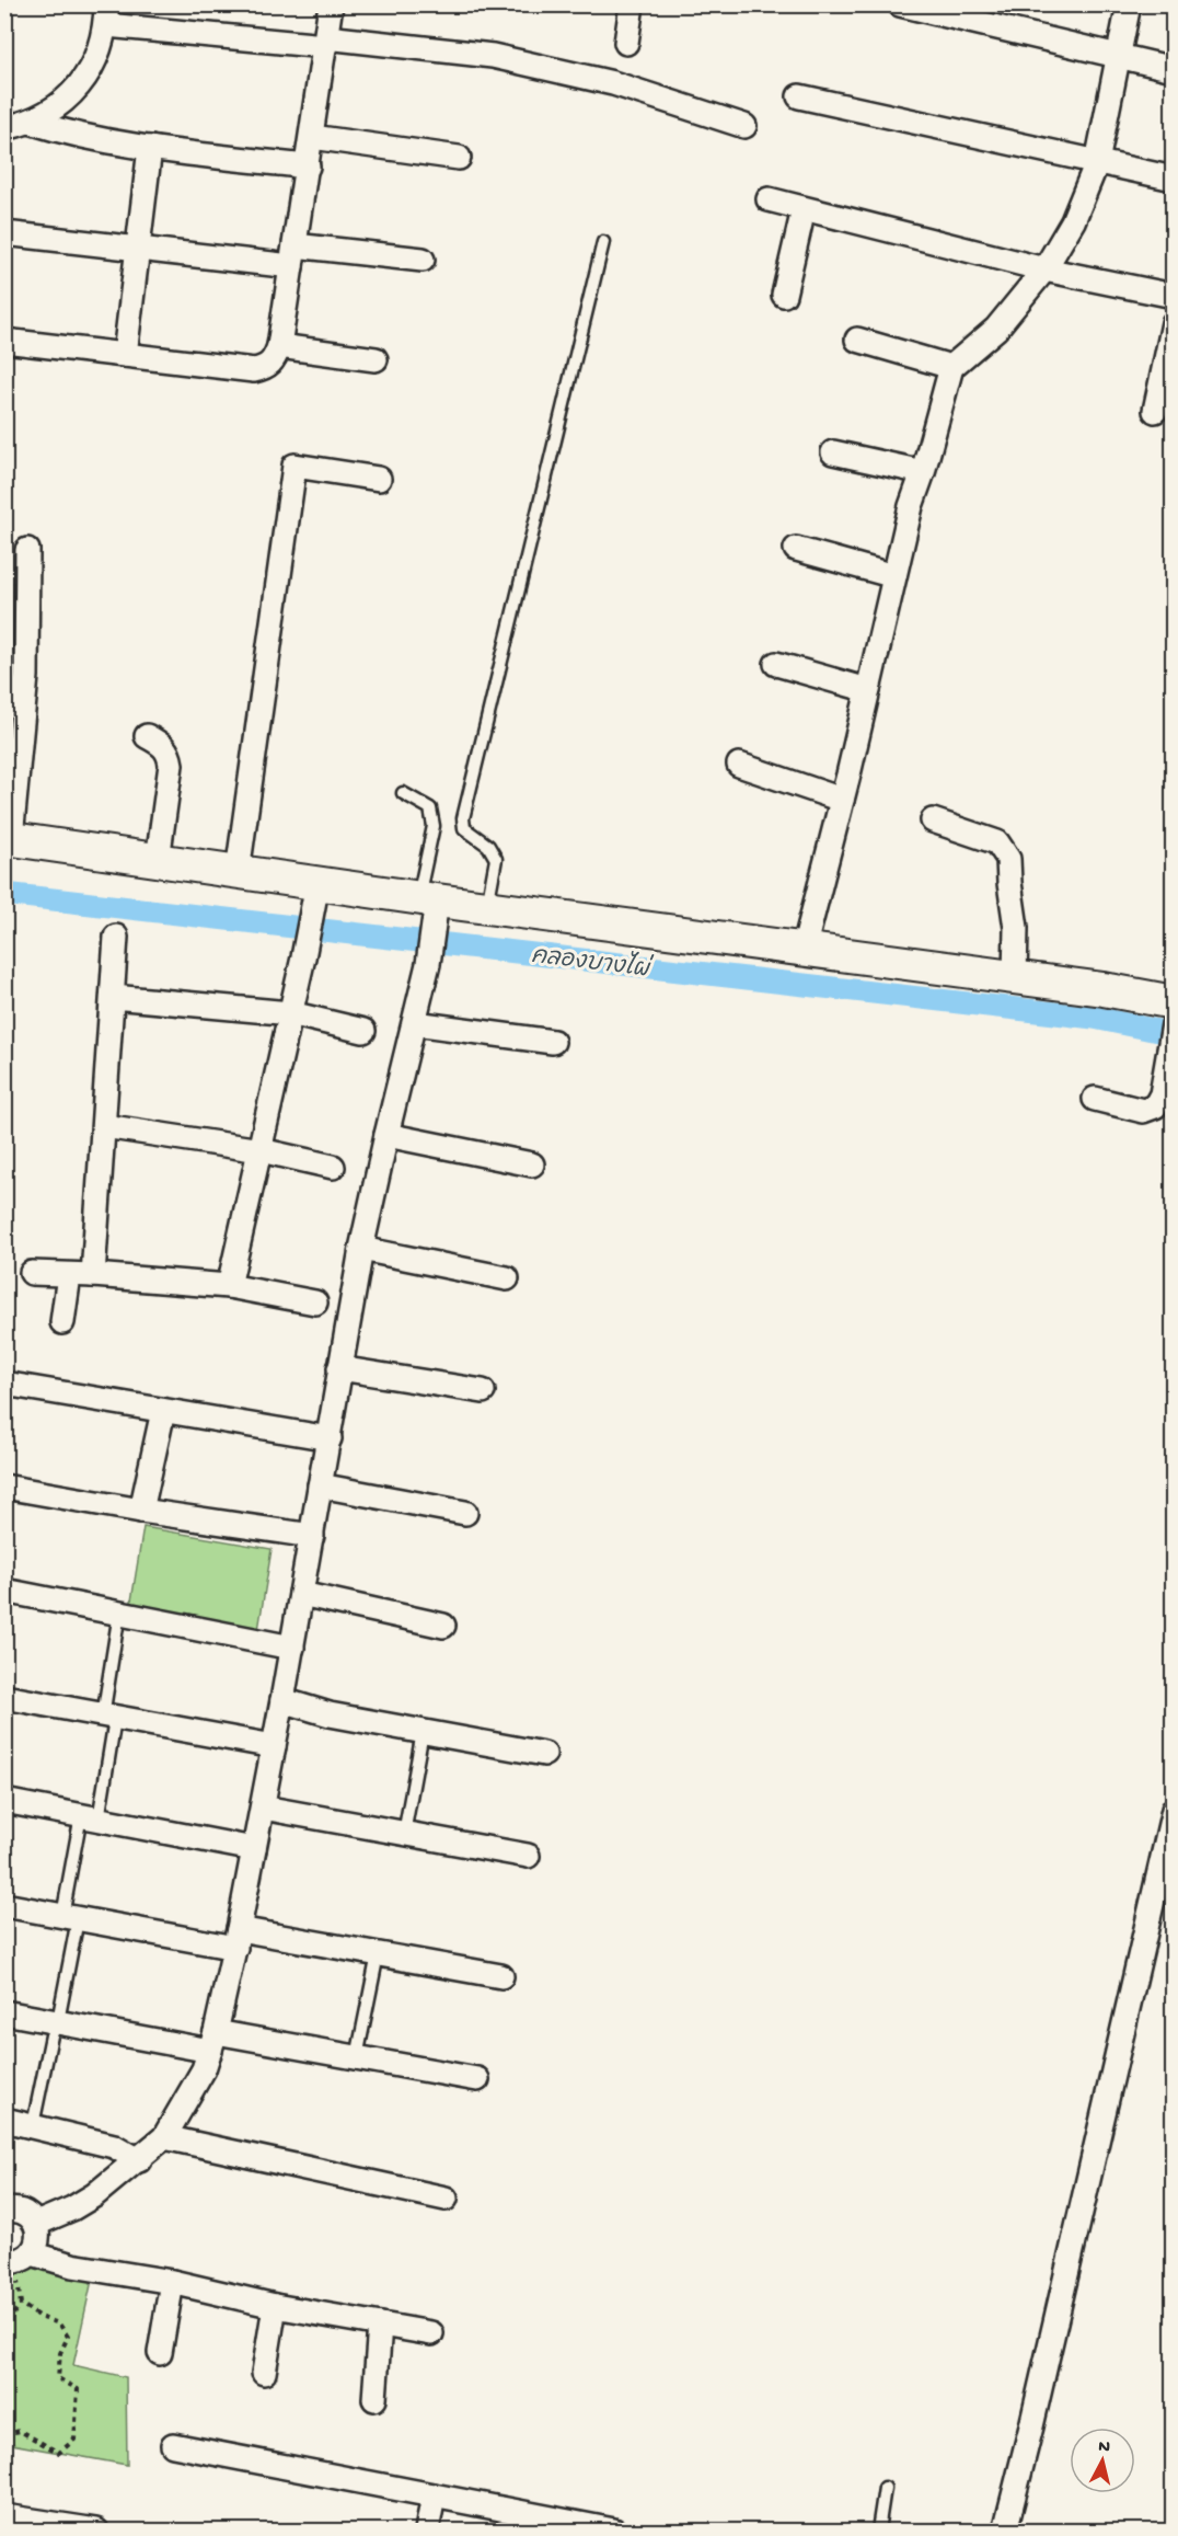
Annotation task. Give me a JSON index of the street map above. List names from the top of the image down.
{
  "water": ["คลองบางไผ่"],
  "north": "top"
}
